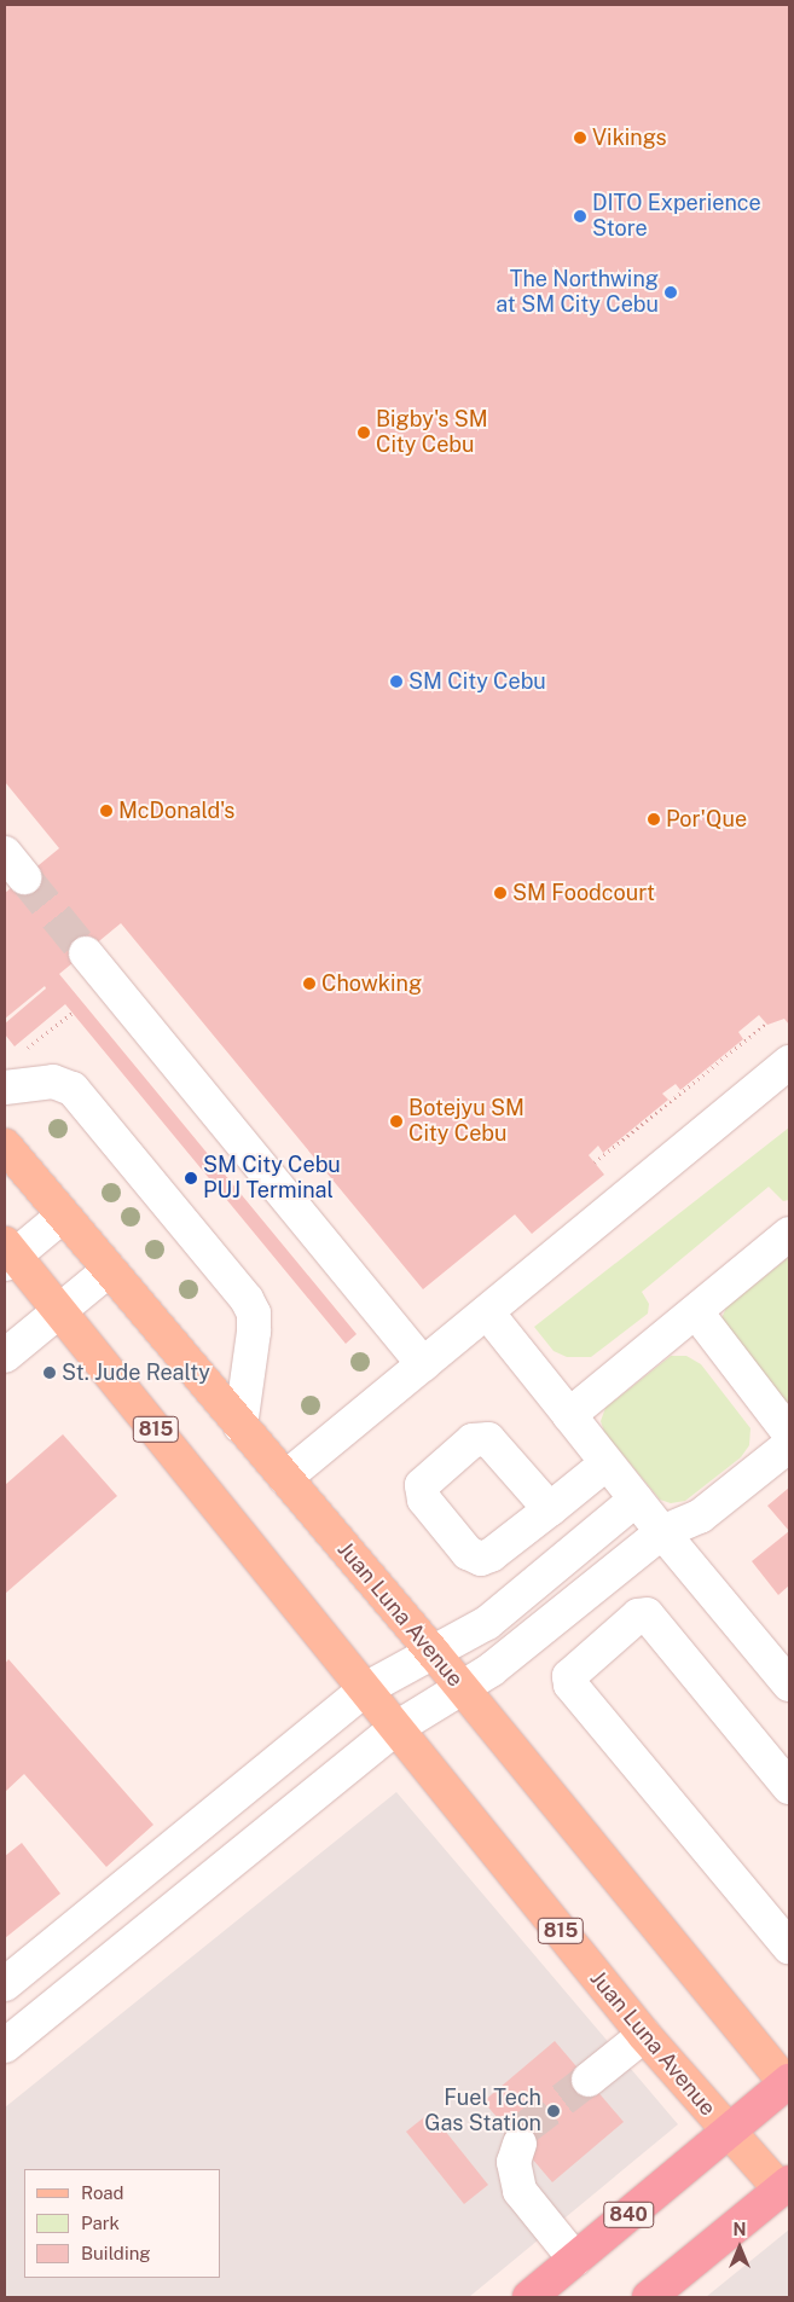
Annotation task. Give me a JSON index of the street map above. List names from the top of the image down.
{
  "streets": {
    "highway": ["840"],
    "main road": ["815", "Juan Luna Avenue"]
  },
  "crossings": [
    ["Juan Luna Avenue", "840"]
  ],
  "places": [
    "Vikings",
    "DITO Experience Store",
    "The Northwing at SM City Cebu",
    "Bigby's SM City Cebu",
    "SM City Cebu",
    "McDonald's",
    "Por'Que",
    "SM Foodcourt",
    "Chowking",
    "Botejyu SM City Cebu",
    "SM City Cebu PUJ Terminal",
    "St. Jude Realty",
    "Fuel Tech Gas Station"
  ],
  "legend": ["Road", "Park", "Building"],
  "north": "top"
}
